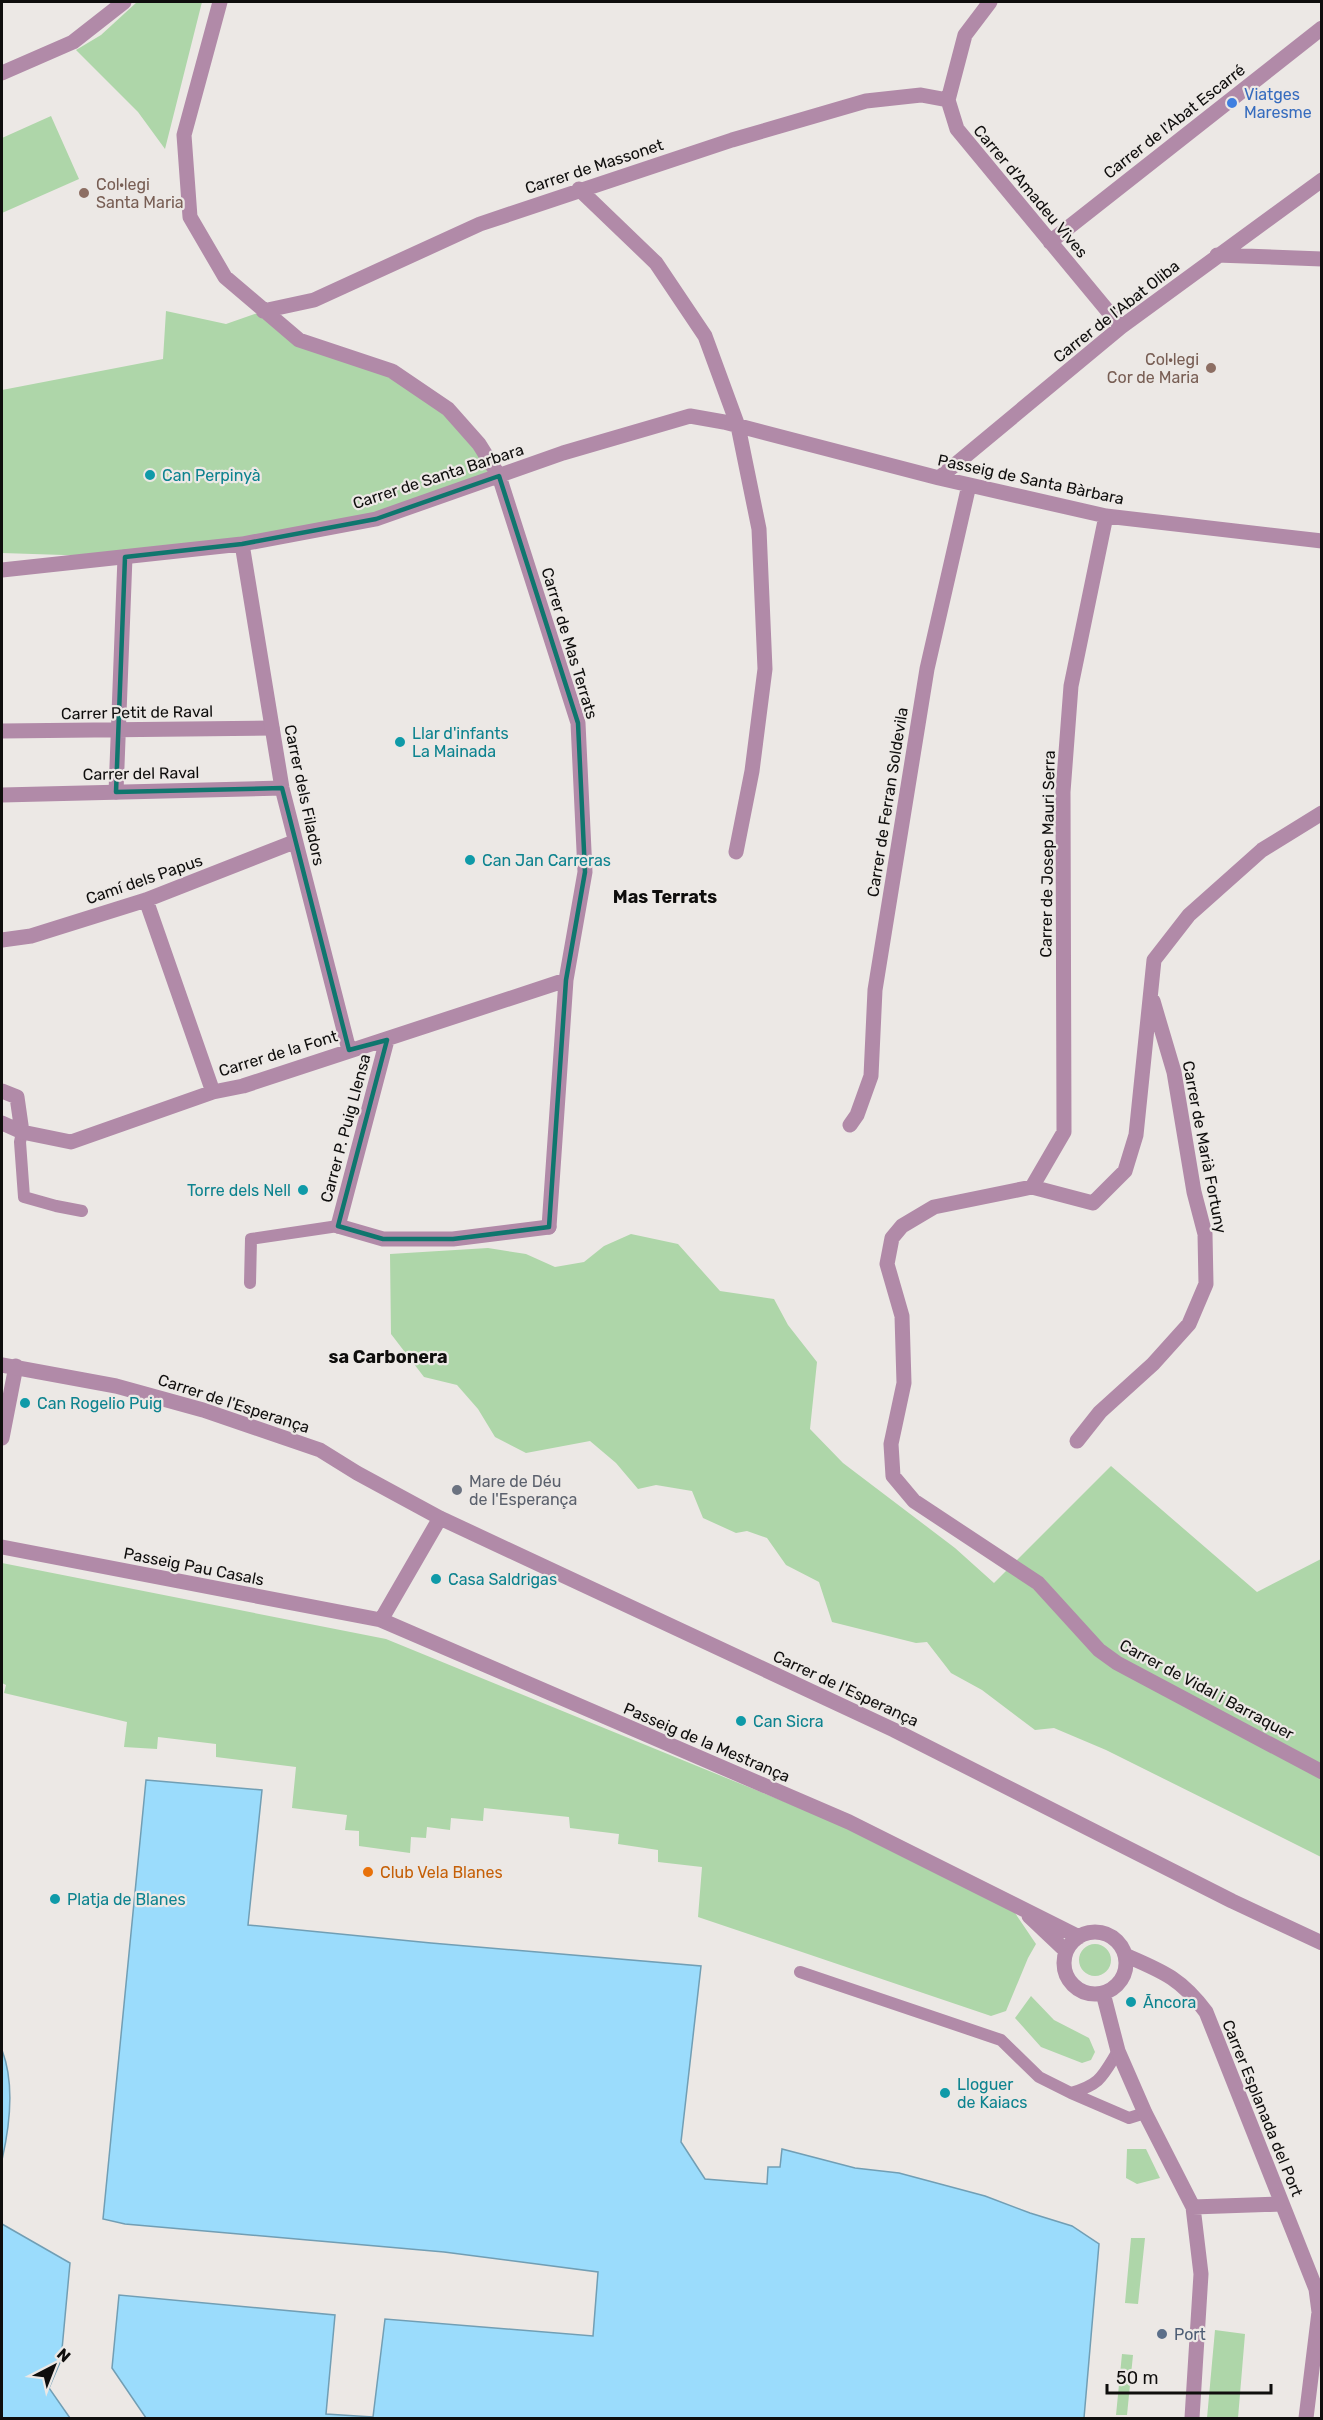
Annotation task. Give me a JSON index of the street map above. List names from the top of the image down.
{
  "streets": {
    "street": [
      "Carrer de l'Abat Escarré",
      "Carrer de Massonet",
      "Carrer d'Amadeu Vives",
      "Carrer de l'Abat Oliba",
      "Carrer de Santa Barbara",
      "Passeig de Santa Bàrbara",
      "Carrer de Mas Terrats",
      "Carrer Petit de Raval",
      "Carrer del Raval",
      "Carrer dels Filadors",
      "Carrer de Ferran Soldevila",
      "Carrer de Josep Mauri Serra",
      "Camí dels Papus",
      "Carrer de la Font",
      "Carrer P. Puig Llensa",
      "Carrer de Marià Fortuny",
      "Carrer de l'Esperança",
      "Passeig Pau Casals",
      "Carrer de Vidal i Barraquer",
      "Passeig de la Mestrança",
      "Carrer Esplanada del Port"
    ]
  },
  "crossings": [
    ["Carrer de l'Abat Escarré", "Carrer d'Amadeu Vives"],
    ["Carrer de Massonet", "Carrer d'Amadeu Vives"],
    ["Carrer de Massonet", "Carrer de Mas Terrats"],
    ["Carrer d'Amadeu Vives", "Carrer de l'Abat Oliba"],
    ["Carrer de l'Abat Oliba", "Passeig de Santa Bàrbara"],
    ["Carrer de Santa Barbara", "Passeig de Santa Bàrbara"],
    ["Carrer de Santa Barbara", "Carrer de Mas Terrats"],
    ["Carrer de Santa Barbara", "Carrer dels Filadors"],
    ["Passeig de Santa Bàrbara", "Carrer de Ferran Soldevila"],
    ["Passeig de Santa Bàrbara", "Carrer de Josep Mauri Serra"],
    ["Carrer de Mas Terrats", "Carrer de la Font"],
    ["Carrer de Mas Terrats", "Carrer P. Puig Llensa"],
    ["Carrer Petit de Raval", "Carrer dels Filadors"],
    ["Carrer del Raval", "Carrer dels Filadors"],
    ["Carrer dels Filadors", "Camí dels Papus"],
    ["Carrer dels Filadors", "Carrer de la Font"],
    ["Carrer de Josep Mauri Serra", "Carrer de Vidal i Barraquer"],
    ["Carrer de la Font", "Carrer P. Puig Llensa"],
    ["Carrer de Marià Fortuny", "Carrer de Vidal i Barraquer"],
    ["Passeig Pau Casals", "Passeig de la Mestrança"],
    ["Passeig de la Mestrança", "Carrer Esplanada del Port"]
  ],
  "districts": ["Mas Terrats", "sa Carbonera"],
  "places": [
    "Viatges Maresme",
    "Col·legi Santa Maria",
    "Col·legi Cor de Maria",
    "Can Perpinyà",
    "Llar d'infants La Mainada",
    "Can Jan Carreras",
    "Torre dels Nell",
    "Can Rogelio Puig",
    "Mare de Déu de l'Esperança",
    "Casa Saldrigas",
    "Can Sicra",
    "Club Vela Blanes",
    "Platja de Blanes",
    "Ãncora",
    "Lloguer de Kaiacs",
    "Port"
  ],
  "scale_bar": "50 m",
  "north": "top right"
}
